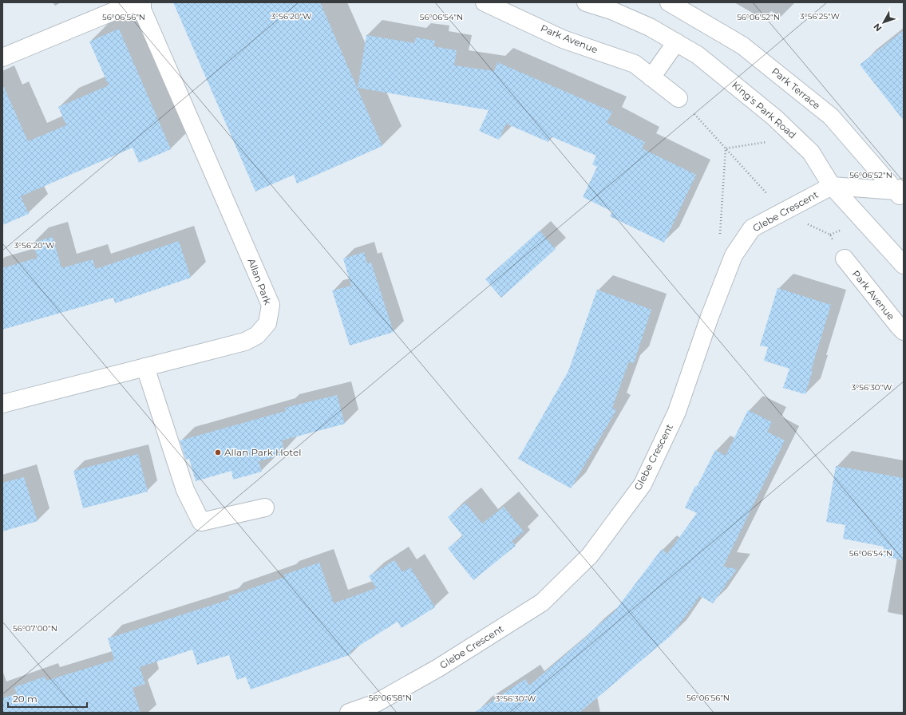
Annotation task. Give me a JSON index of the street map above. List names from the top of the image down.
{
  "streets": {
    "street": [
      "Park Avenue",
      "Park Terrace",
      "King's Park Road",
      "Glebe Crescent",
      "Allan Park"
    ]
  },
  "crossings": [
    ["King's Park Road", "Glebe Crescent"]
  ],
  "places": ["Allan Park Hotel"],
  "scale_bar": "20 m",
  "north": "bottom left",
  "coordinates": [
    "3°56'20\"W",
    "3°56'25\"W",
    "56°06'56\"N",
    "56°06'54\"N",
    "56°06'52\"N",
    "3°56'30\"W",
    "56°07'00\"N",
    "56°06'58\"N"
  ]
}
